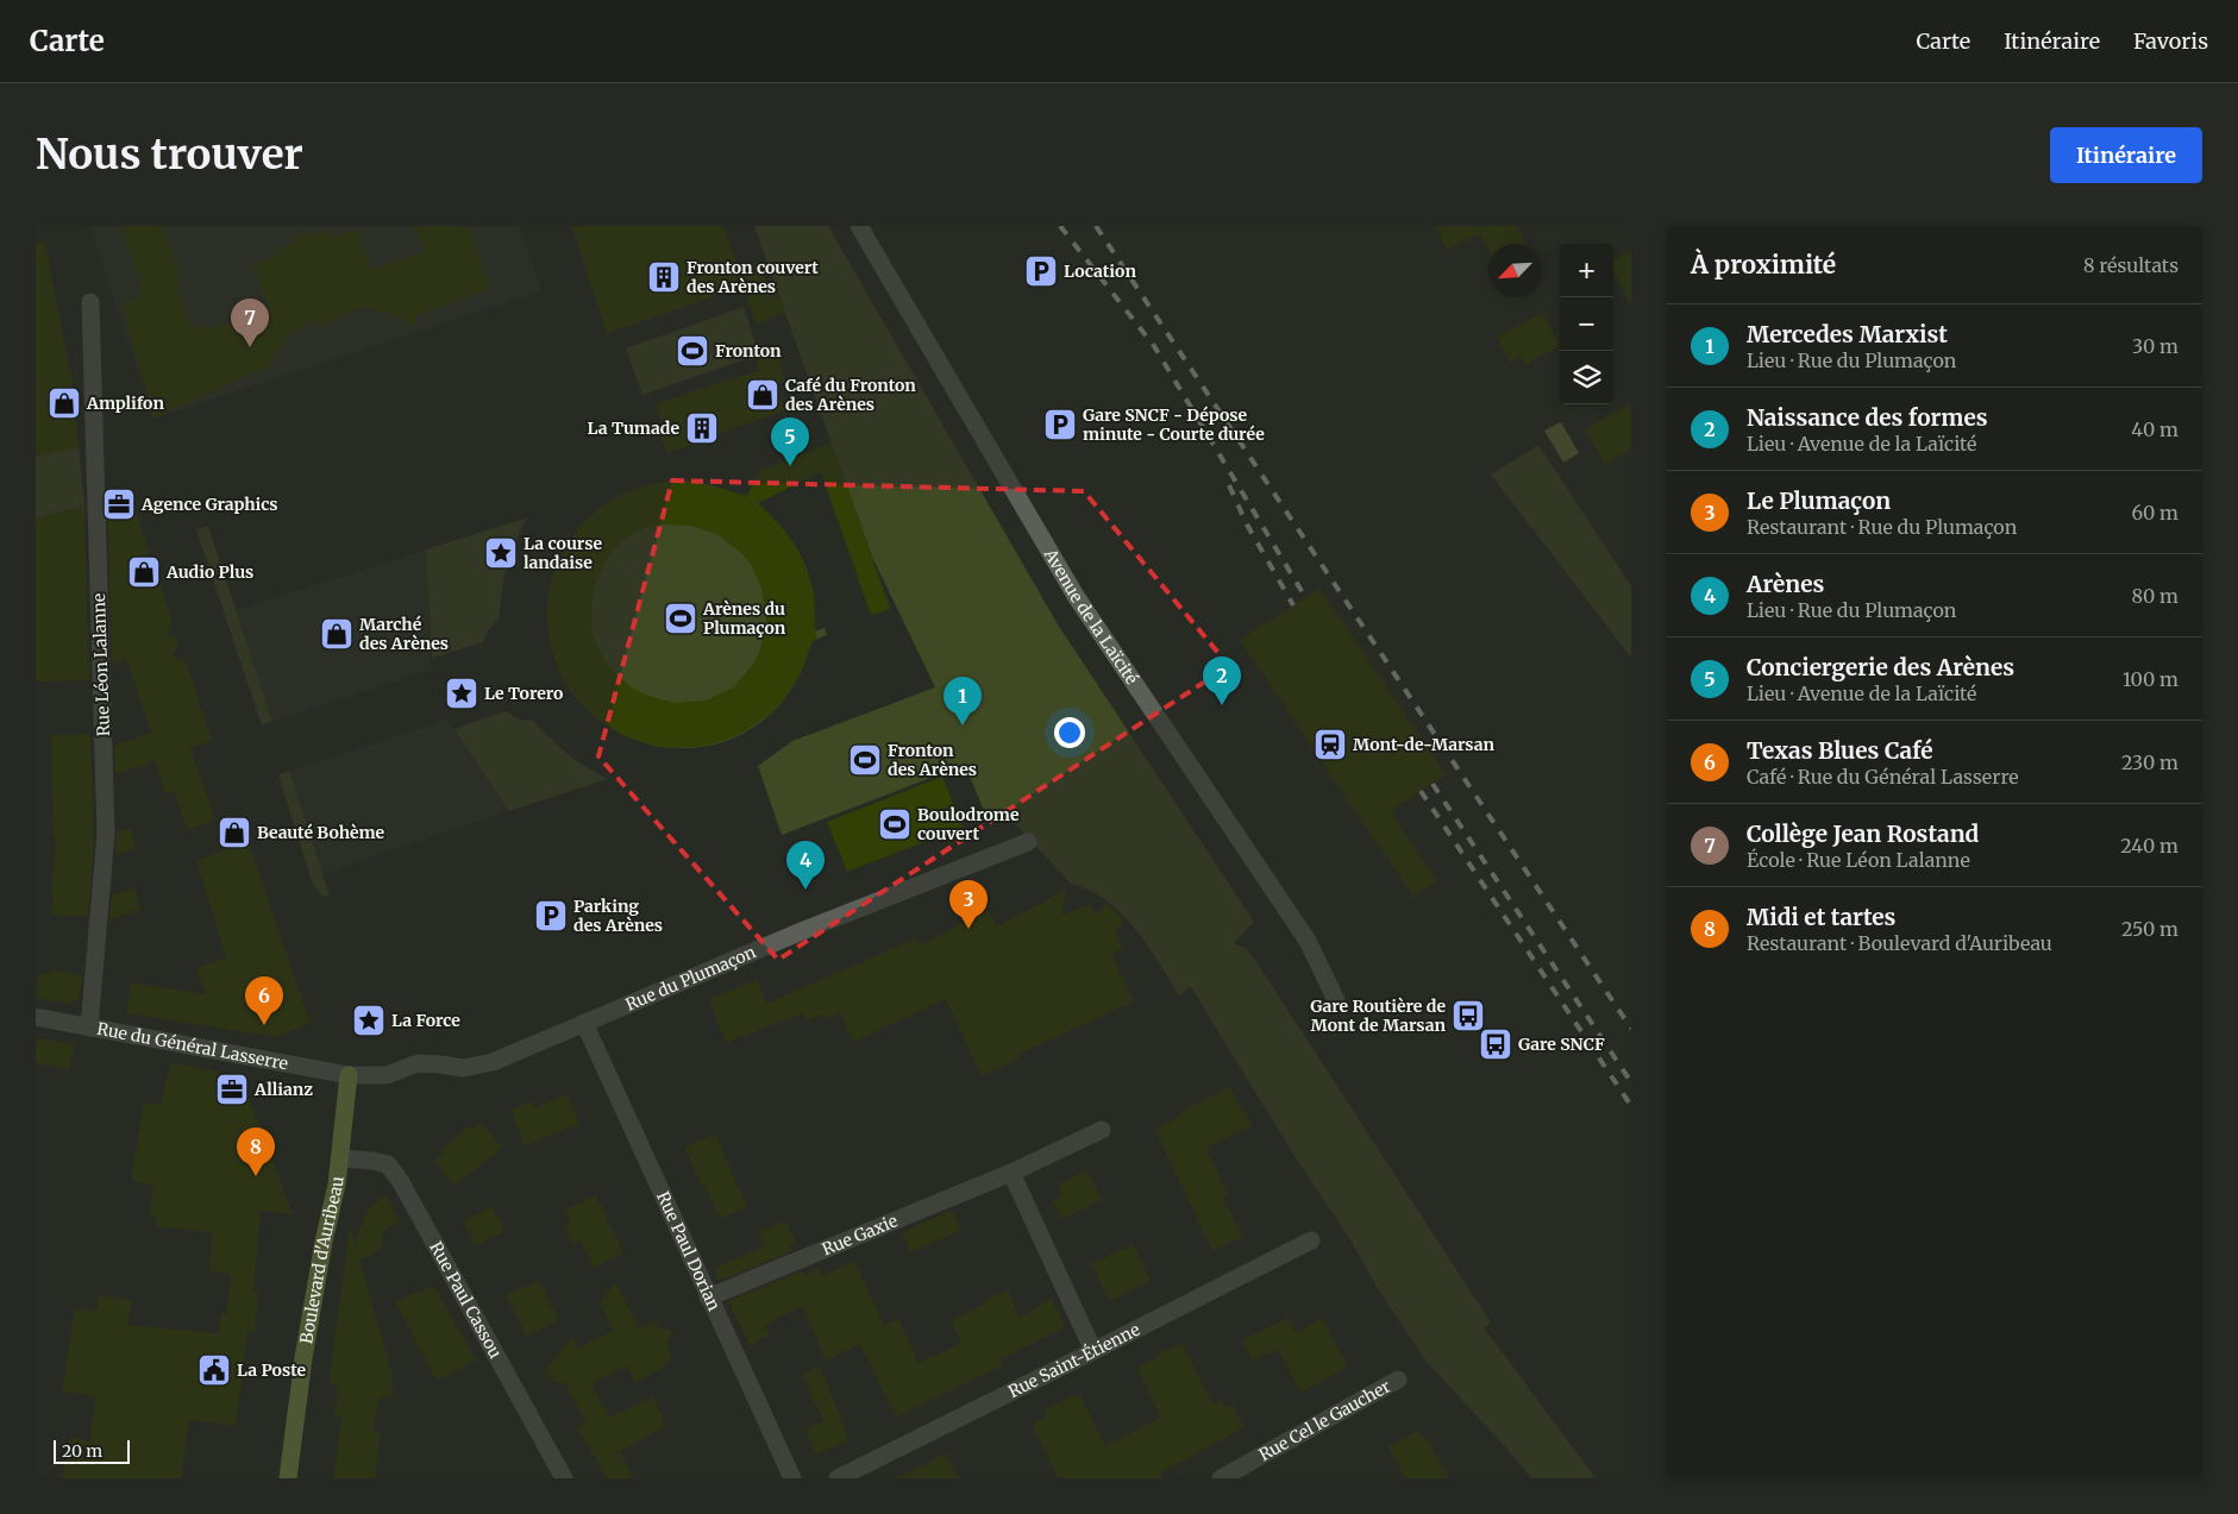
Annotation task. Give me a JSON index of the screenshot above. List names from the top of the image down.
{
  "streets": {
    "main road": ["Boulevard d'Auribeau"],
    "street": [
      "Avenue de la Laïcité",
      "Rue Léon Lalanne",
      "Rue du Plumaçon",
      "Rue du Général Lasserre",
      "Rue Gaxie",
      "Rue Paul Dorian",
      "Rue Paul Cassou",
      "Rue Saint-Étienne",
      "Rue Cel le Gaucher"
    ]
  },
  "crossings": [
    ["Rue Léon Lalanne", "Rue du Général Lasserre"],
    ["Rue du Plumaçon", "Rue du Général Lasserre"],
    ["Rue du Plumaçon", "Rue Paul Dorian"],
    ["Rue du Plumaçon", "Boulevard d'Auribeau"],
    ["Rue du Général Lasserre", "Boulevard d'Auribeau"],
    ["Rue Gaxie", "Rue Paul Dorian"],
    ["Boulevard d'Auribeau", "Rue Paul Cassou"]
  ],
  "places": {
    "parking": ["Location", "Gare SNCF - Dépose minute - Courte durée", "Parking des Arènes"],
    "building": ["Fronton couvert des Arènes", "La Tumade"],
    "sports": [
      "Fronton",
      "Arènes du Plumaçon",
      "Fronton des Arènes",
      "Boulodrome couvert"
    ],
    "shop": [
      "Café du Fronton des Arènes",
      "Amplifon",
      "Audio Plus",
      "Marché des Arènes",
      "Beauté Bohème"
    ],
    "office": ["Agence Graphics", "Allianz"],
    "place": ["La course landaise", "Le Torero", "La Force"],
    "station": ["Mont-de-Marsan"],
    "bus stop": ["Gare Routière de Mont de Marsan", "Gare SNCF"],
    "public building": ["La Poste"]
  },
  "scale_bar": "20 m",
  "north": "bottom left",
  "page": {
    "header": "Carte",
    "nav": ["Carte", "Itinéraire", "Favoris"],
    "buttons": "Itinéraire",
    "title": "Nous trouver",
    "heading": ["À proximité", "8 résultats"],
    "map_buttons": ["+", "−"],
    "pins": [
      "7",
      "5",
      "2",
      "1",
      "4",
      "3",
      "6",
      "8"
    ],
    "list": [
      {
        "mark": "1",
        "name": "Mercedes Marxist",
        "note": "Lieu · Rue du Plumaçon",
        "value": "30 m"
      },
      {
        "mark": "2",
        "name": "Naissance des formes",
        "note": "Lieu · Avenue de la Laïcité",
        "value": "40 m"
      },
      {
        "mark": "3",
        "name": "Le Plumaçon",
        "note": "Restaurant · Rue du Plumaçon",
        "value": "60 m"
      },
      {
        "mark": "4",
        "name": "Arènes",
        "note": "Lieu · Rue du Plumaçon",
        "value": "80 m"
      },
      {
        "mark": "5",
        "name": "Conciergerie des Arènes",
        "note": "Lieu · Avenue de la Laïcité",
        "value": "100 m"
      },
      {
        "mark": "6",
        "name": "Texas Blues Café",
        "note": "Café · Rue du Général Lasserre",
        "value": "230 m"
      },
      {
        "mark": "7",
        "name": "Collège Jean Rostand",
        "note": "École · Rue Léon Lalanne",
        "value": "240 m"
      },
      {
        "mark": "8",
        "name": "Midi et tartes",
        "note": "Restaurant · Boulevard d'Auribeau",
        "value": "250 m"
      }
    ],
    "scale": "20 m"
  }
}
